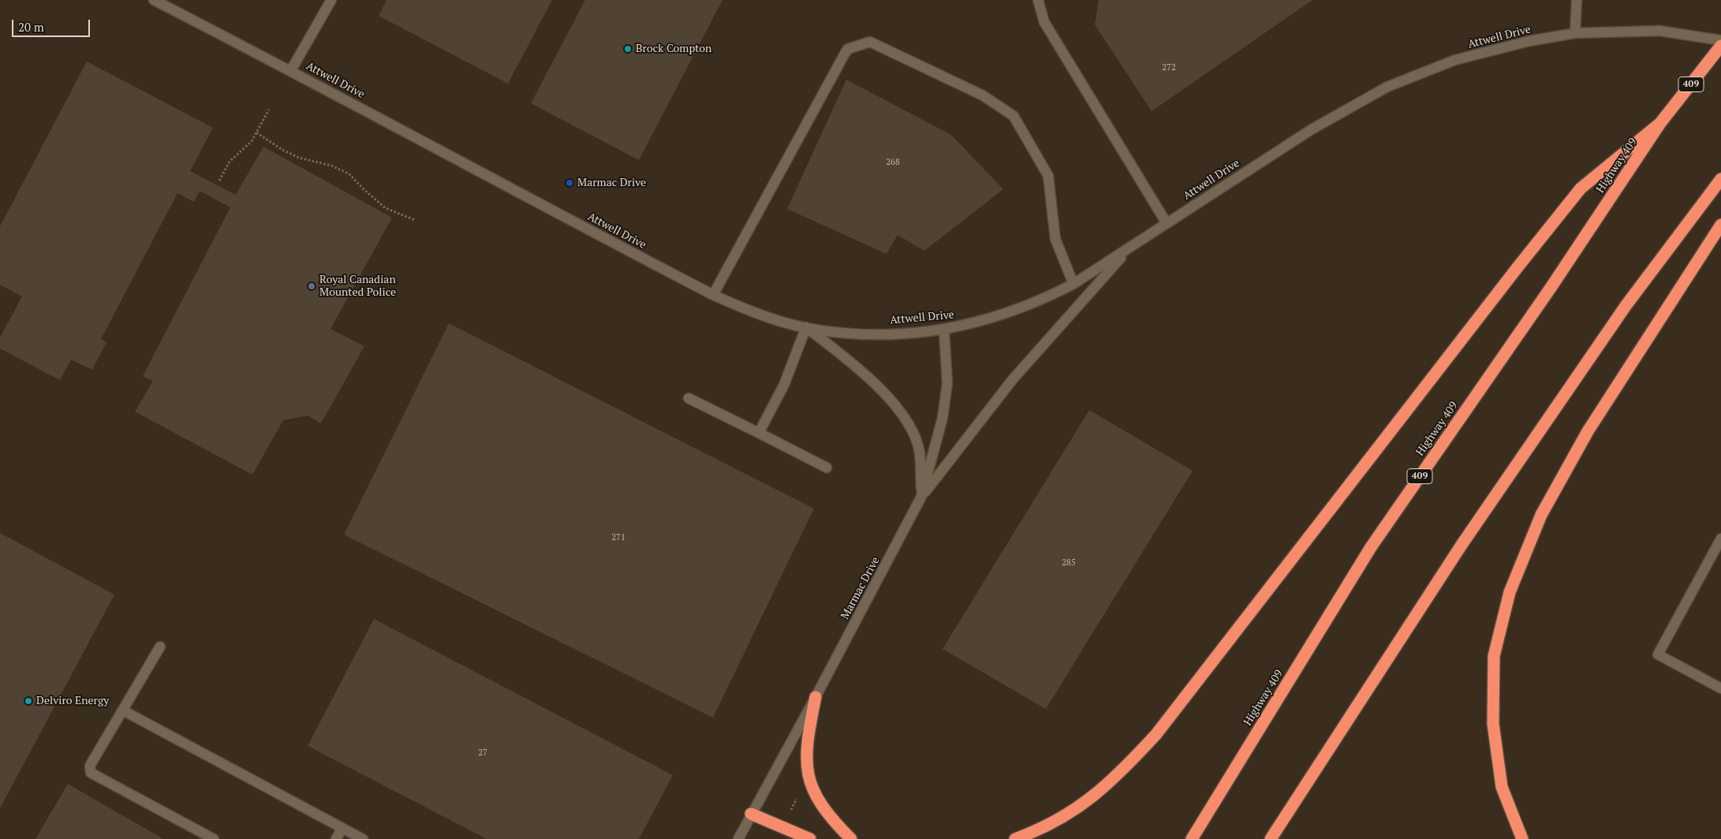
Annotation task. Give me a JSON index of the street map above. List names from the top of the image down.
{
  "streets": {
    "highway": ["409", "Highway 409"],
    "street": ["Attwell Drive", "Marmac Drive"]
  },
  "crossings": [
    ["Attwell Drive", "Marmac Drive"]
  ],
  "places": [
    "Brock Compton",
    "Marmac Drive",
    "Royal Canadian Mounted Police",
    "Delviro Energy"
  ],
  "house_numbers": [
    "272",
    "268",
    "271",
    "285",
    "27"
  ],
  "scale_bar": "20 m"
}
